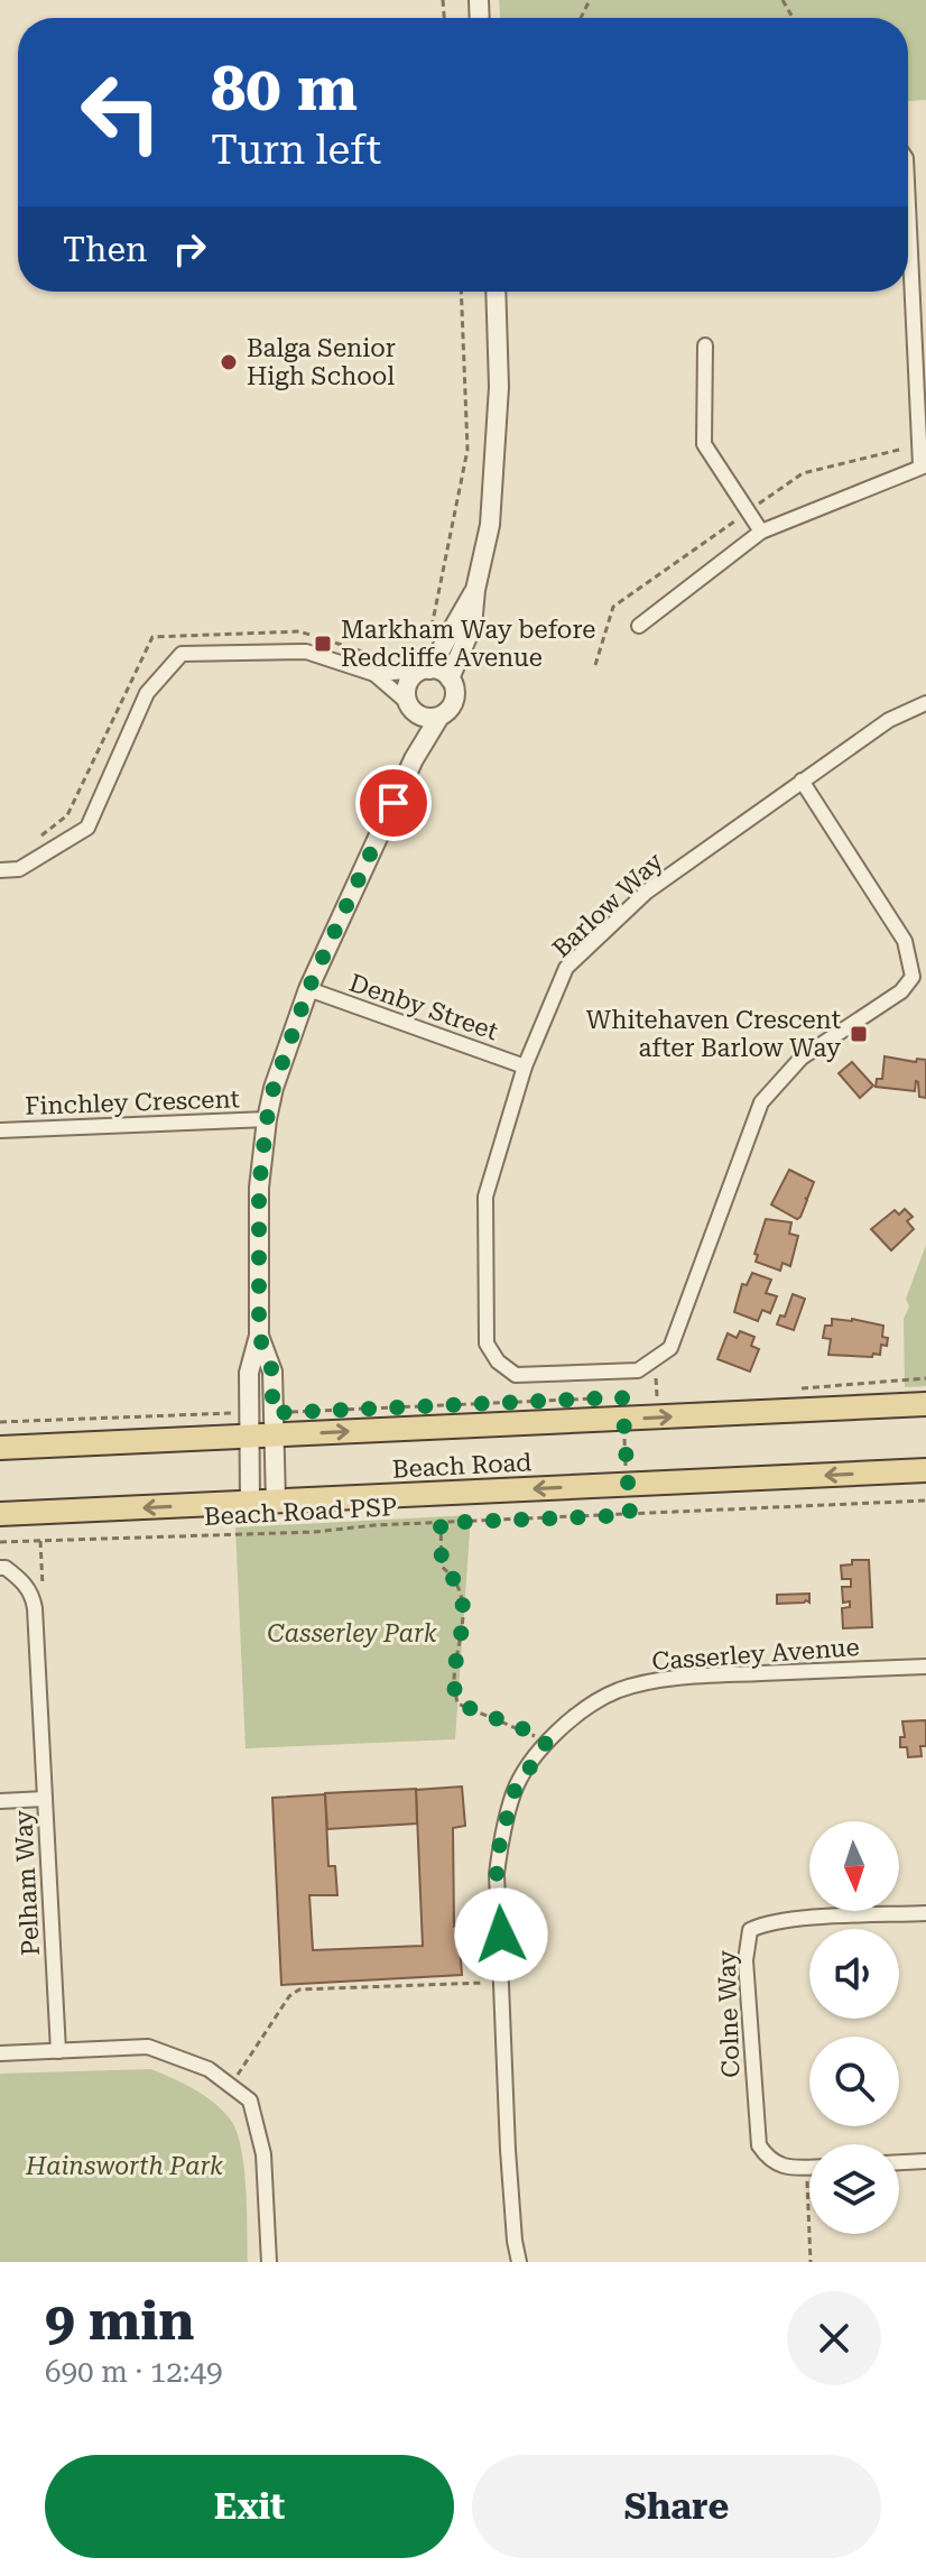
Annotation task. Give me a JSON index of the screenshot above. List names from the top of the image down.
{
  "streets": {
    "main road": ["Beach Road"],
    "street": [
      "Barlow Way",
      "Denby Street",
      "Finchley Crescent",
      "Casserley Avenue",
      "Pelham Way",
      "Colne Way"
    ],
    "path": ["Beach Road PSP"]
  },
  "crossings": [
    ["Barlow Way", "Denby Street"]
  ],
  "parks": ["Casserley Park", "Hainsworth Park"],
  "places": {
    "other": ["Balga Senior High School"],
    "transit": ["Markham Way before Redcliffe Avenue", "Whitehaven Crescent after Barlow Way"]
  },
  "north": "bottom",
  "page": {
    "turn": ["80 m", "Turn left"],
    "then": "Then",
    "heading": ["9 min", "690 m · 12:49"],
    "buttons": ["Exit", "Share"]
  }
}
